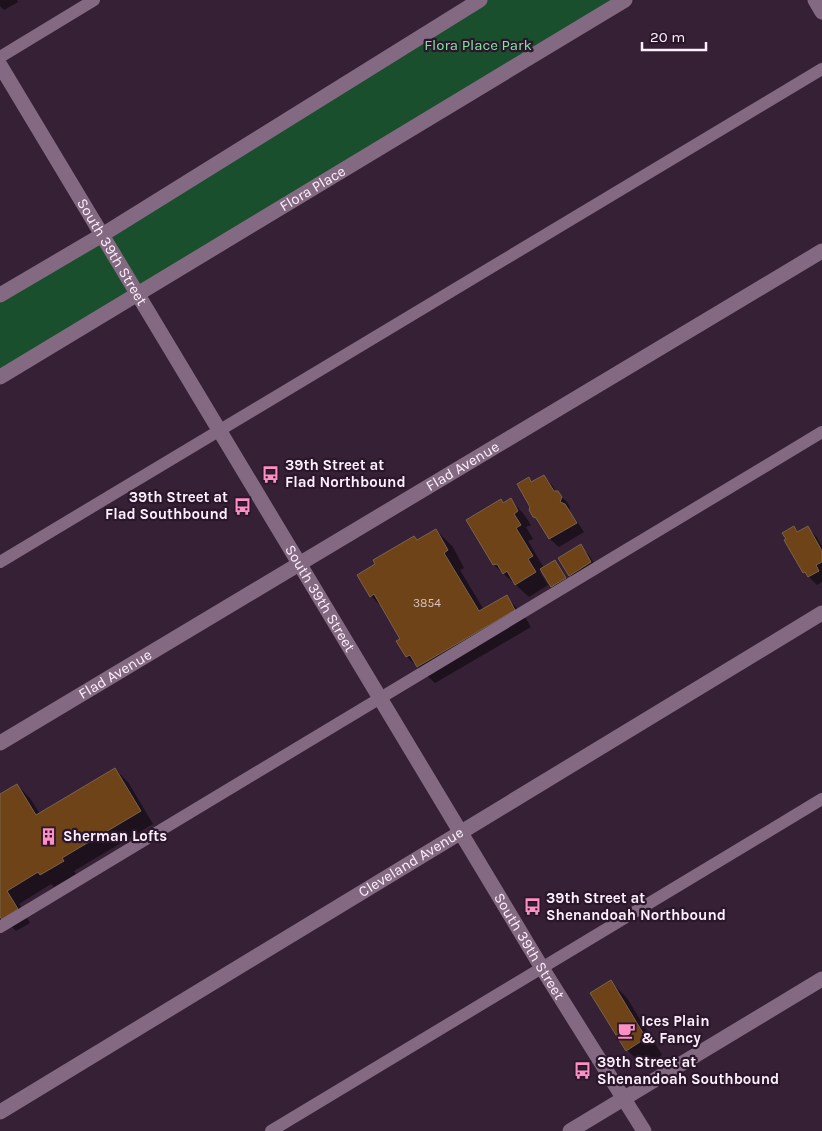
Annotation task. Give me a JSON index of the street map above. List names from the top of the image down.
{
  "streets": {
    "street": [
      "Flora Place",
      "South 39th Street",
      "Flad Avenue",
      "Cleveland Avenue"
    ]
  },
  "crossings": [
    ["Flora Place", "South 39th Street"],
    ["South 39th Street", "Flad Avenue"],
    ["South 39th Street", "Cleveland Avenue"]
  ],
  "parks": ["Flora Place Park"],
  "places": {
    "bus stop": [
      "39th Street at Flad Northbound",
      "39th Street at Flad Southbound",
      "39th Street at Shenandoah Northbound",
      "39th Street at Shenandoah Southbound"
    ],
    "building": ["Sherman Lofts"],
    "cafe": ["Ices Plain & Fancy"]
  },
  "house_numbers": ["3854"],
  "scale_bar": "20 m"
}
